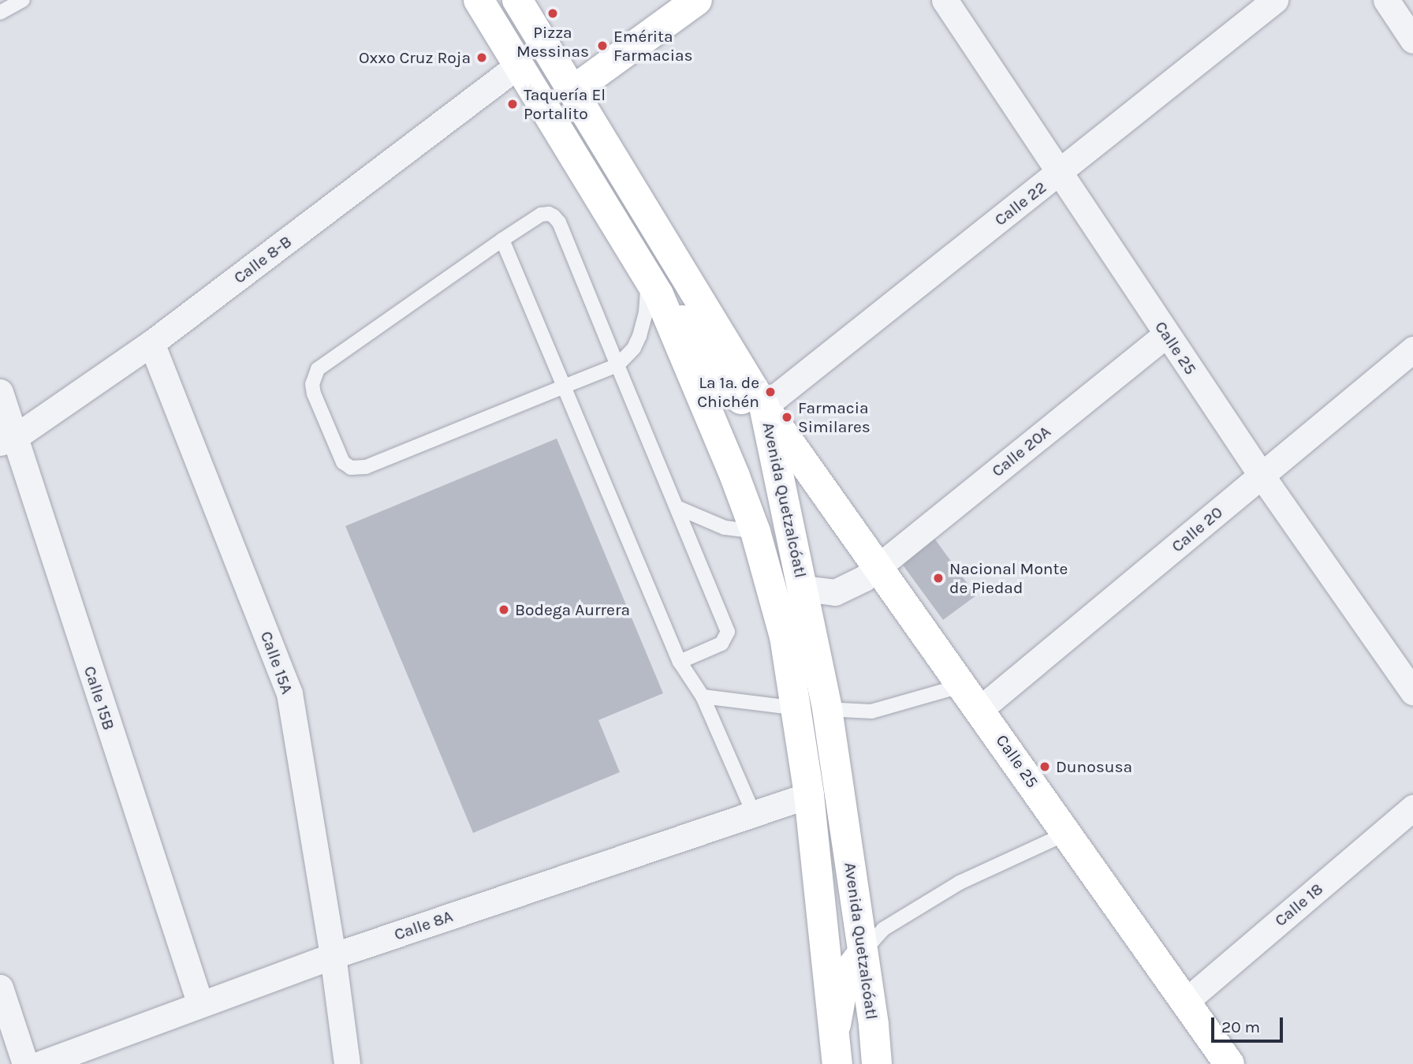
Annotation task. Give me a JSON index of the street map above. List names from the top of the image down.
{
  "streets": {
    "main road": ["Calle 25", "Avenida Quetzalcóatl"],
    "street": [
      "Calle 22",
      "Calle 8-B",
      "Calle 20A",
      "Calle 20",
      "Calle 15A",
      "Calle 15B",
      "Calle 18",
      "Calle 8A"
    ]
  },
  "crossings": [
    ["Calle 22", "Calle 25"],
    ["Calle 22", "Avenida Quetzalcóatl"],
    ["Calle 8-B", "Avenida Quetzalcóatl"],
    ["Calle 8-B", "Calle 15A"],
    ["Calle 8-B", "Calle 15B"],
    ["Calle 25", "Calle 20A"],
    ["Calle 25", "Avenida Quetzalcóatl"],
    ["Calle 25", "Calle 20"],
    ["Calle 25", "Calle 18"],
    ["Calle 20A", "Avenida Quetzalcóatl"],
    ["Avenida Quetzalcóatl", "Calle 8A"],
    ["Calle 15A", "Calle 8A"],
    ["Calle 15B", "Calle 8A"]
  ],
  "places": [
    "Pizza Messinas",
    "Emérita Farmacias",
    "Oxxo Cruz Roja",
    "Taquería El Portalito",
    "La 1a. de Chichén",
    "Farmacia Similares",
    "Nacional Monte de Piedad",
    "Bodega Aurrera",
    "Dunosusa"
  ],
  "scale_bar": "20 m"
}
